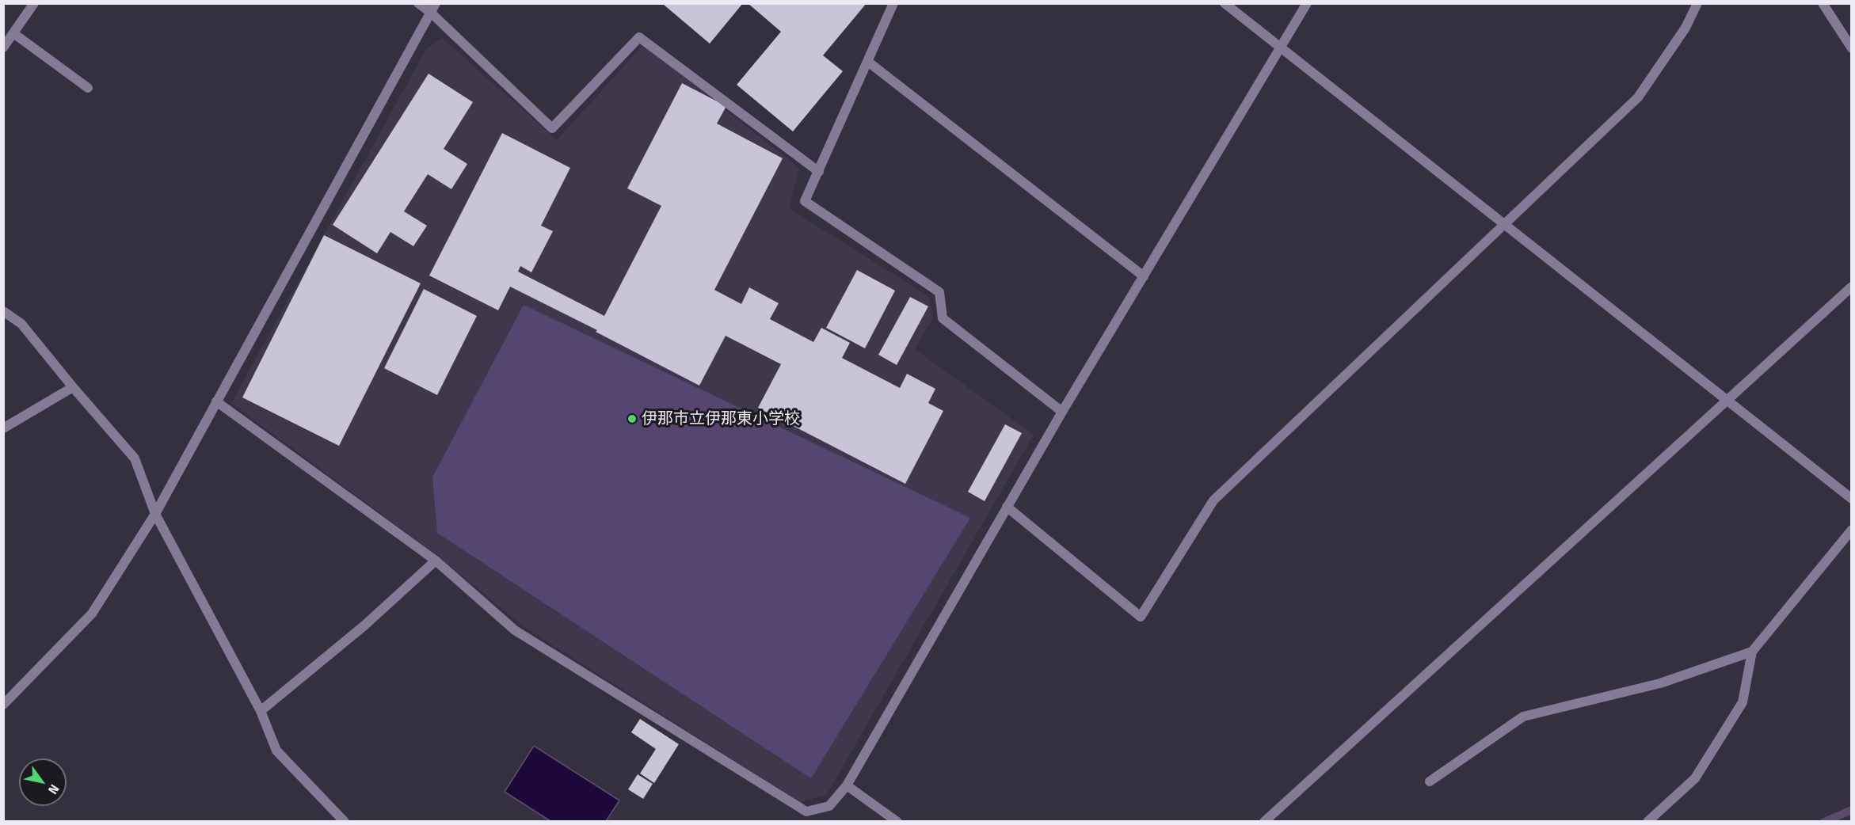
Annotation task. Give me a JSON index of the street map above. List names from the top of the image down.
{
  "places": ["伊那市立伊那東小学校"],
  "north": "bottom right"
}
